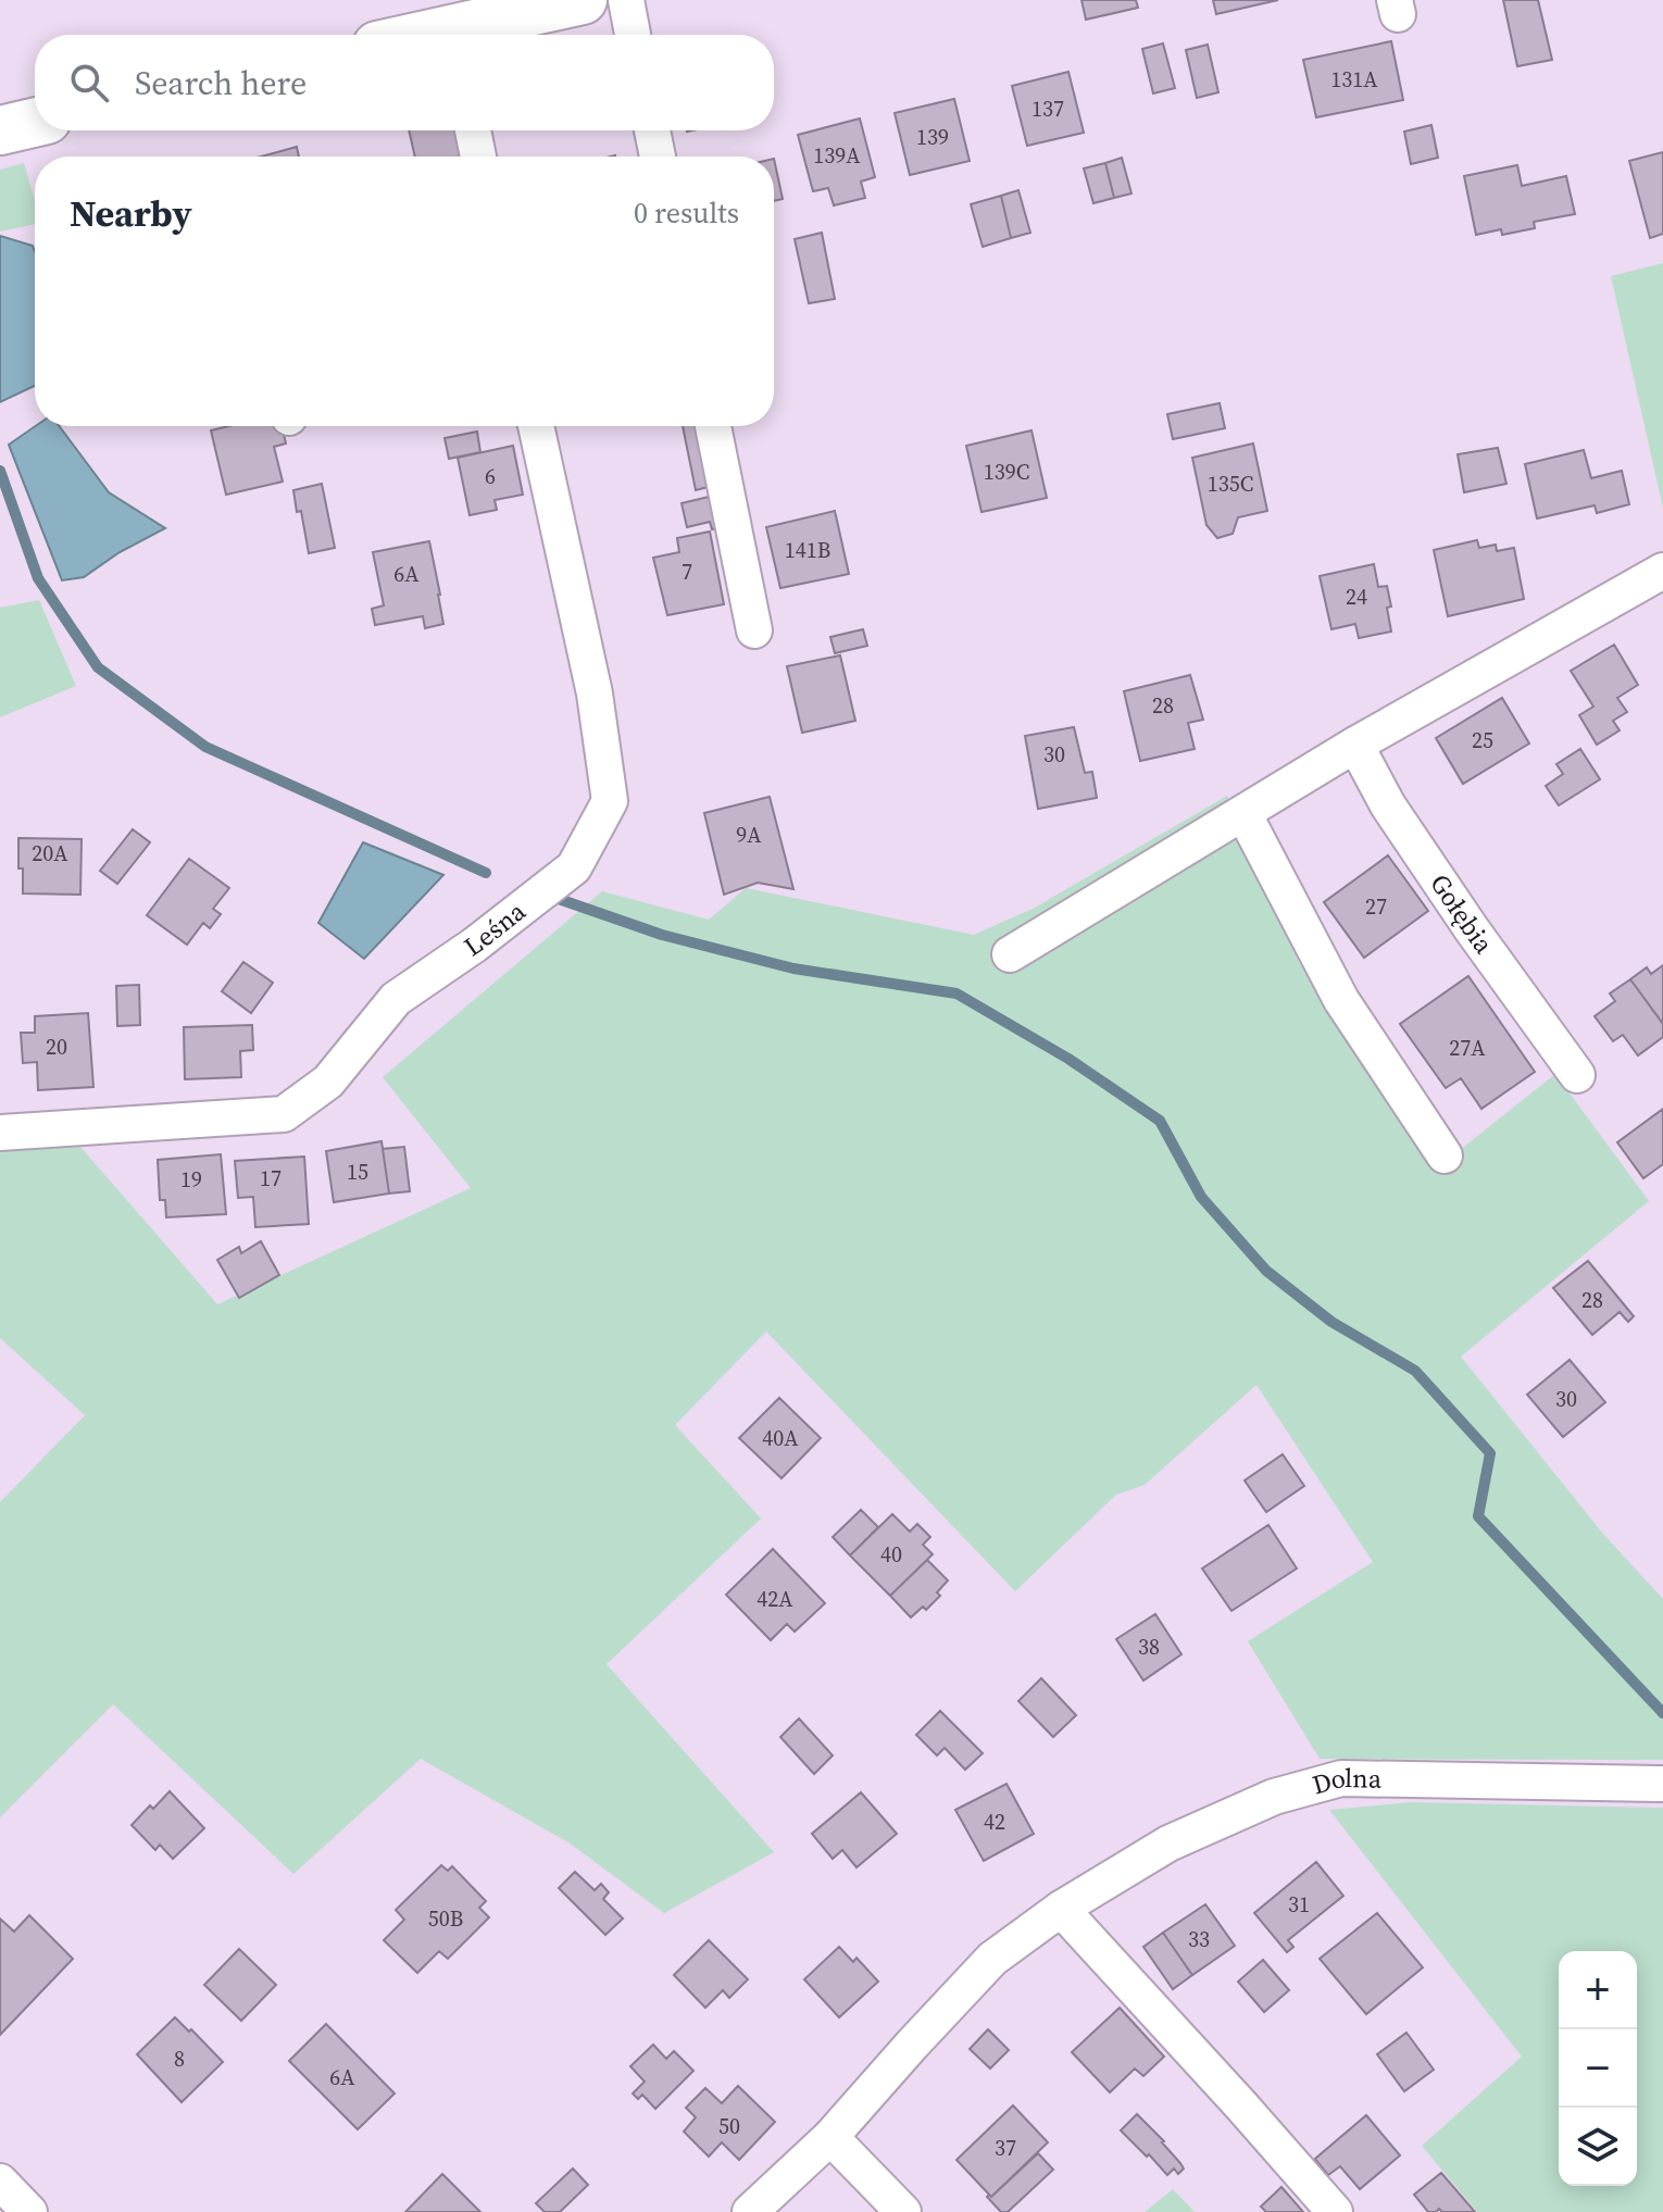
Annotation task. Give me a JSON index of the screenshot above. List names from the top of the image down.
{
  "streets": {
    "street": ["Gołębia", "Leśna", "Dolna"]
  },
  "house_numbers": [
    "131A",
    "137",
    "139",
    "139A",
    "139C",
    "6",
    "135C",
    "141B",
    "7",
    "6A",
    "24",
    "28",
    "25",
    "30",
    "9A",
    "20A",
    "27",
    "20",
    "27A",
    "15",
    "17",
    "19",
    "28",
    "30",
    "40A",
    "40",
    "42A",
    "38",
    "42",
    "31",
    "50B",
    "33",
    "8",
    "6A",
    "50",
    "37"
  ],
  "page": {
    "search": "Search here",
    "heading": ["Nearby", "0 results"],
    "map_buttons": ["+", "−"]
  }
}
